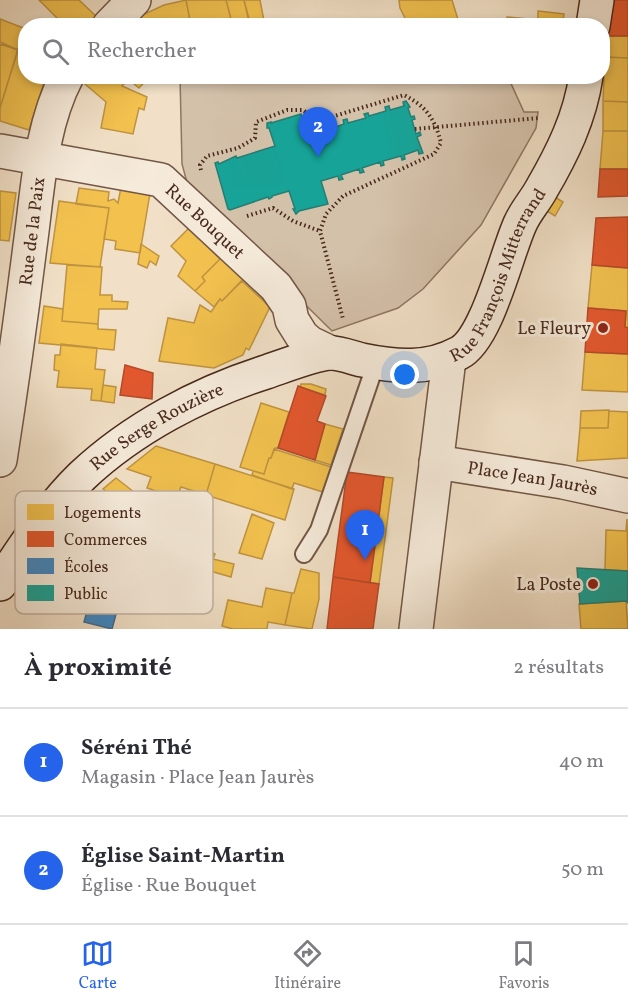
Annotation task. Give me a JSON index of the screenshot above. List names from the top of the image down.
{
  "streets": {
    "street": [
      "Rue Bouquet",
      "Rue de la Paix",
      "Rue François Mitterrand",
      "Rue Serge Rouzière",
      "Place Jean Jaurès"
    ]
  },
  "crossings": [
    ["Rue Bouquet", "Rue de la Paix"],
    ["Rue Bouquet", "Rue François Mitterrand"],
    ["Rue Bouquet", "Rue Serge Rouzière"],
    ["Rue François Mitterrand", "Rue Serge Rouzière"]
  ],
  "places": ["Le Fleury", "La Poste"],
  "legend": [
    "Logements",
    "Commerces",
    "Écoles",
    "Public"
  ],
  "page": {
    "search": "Rechercher",
    "pins": ["2", "1"],
    "heading": ["À proximité", "2 résultats"],
    "list": [
      {
        "mark": "1",
        "name": "Séréni Thé",
        "note": "Magasin · Place Jean Jaurès",
        "value": "40 m"
      },
      {
        "mark": "2",
        "name": "Église Saint-Martin",
        "note": "Église · Rue Bouquet",
        "value": "50 m"
      }
    ],
    "nav": ["Carte", "Itinéraire", "Favoris"]
  }
}
